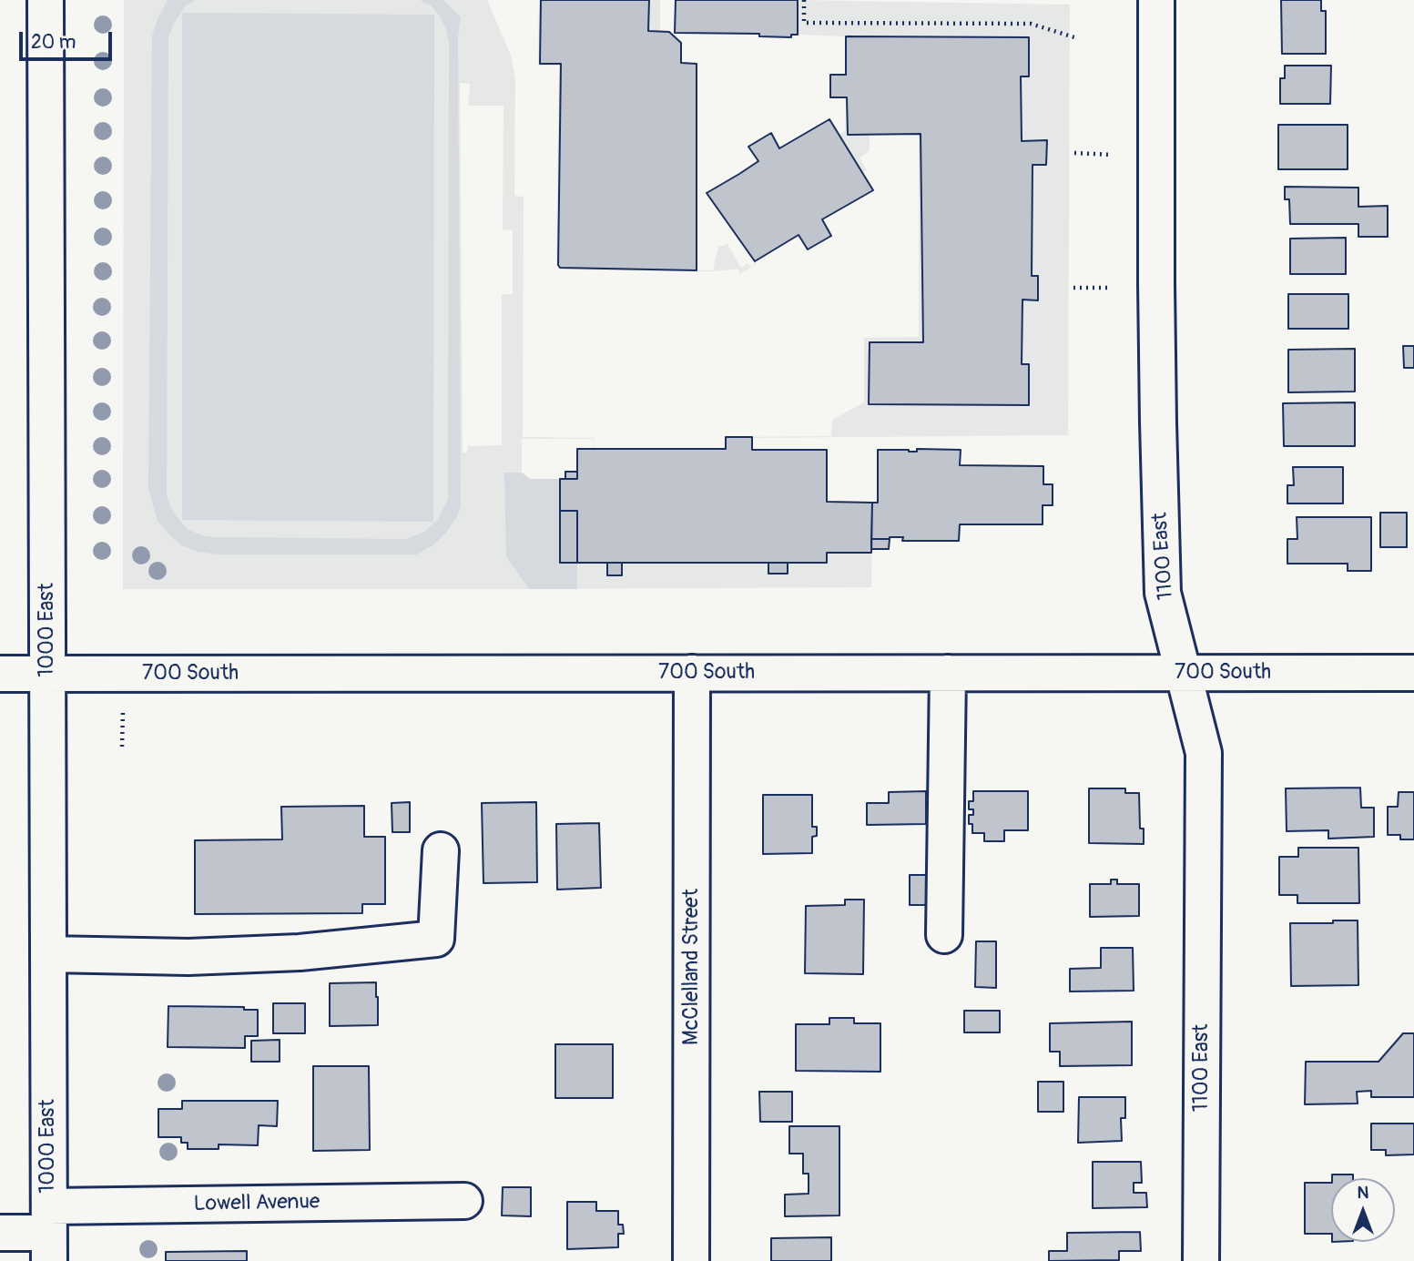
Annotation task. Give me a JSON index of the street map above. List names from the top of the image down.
{
  "streets": {
    "street": [
      "1100 East",
      "1000 East",
      "700 South",
      "McClelland Street",
      "Lowell Avenue"
    ]
  },
  "crossings": [
    ["1100 East", "700 South"],
    ["1000 East", "700 South"],
    ["1000 East", "Lowell Avenue"],
    ["700 South", "McClelland Street"]
  ],
  "scale_bar": "20 m",
  "north": "top"
}
